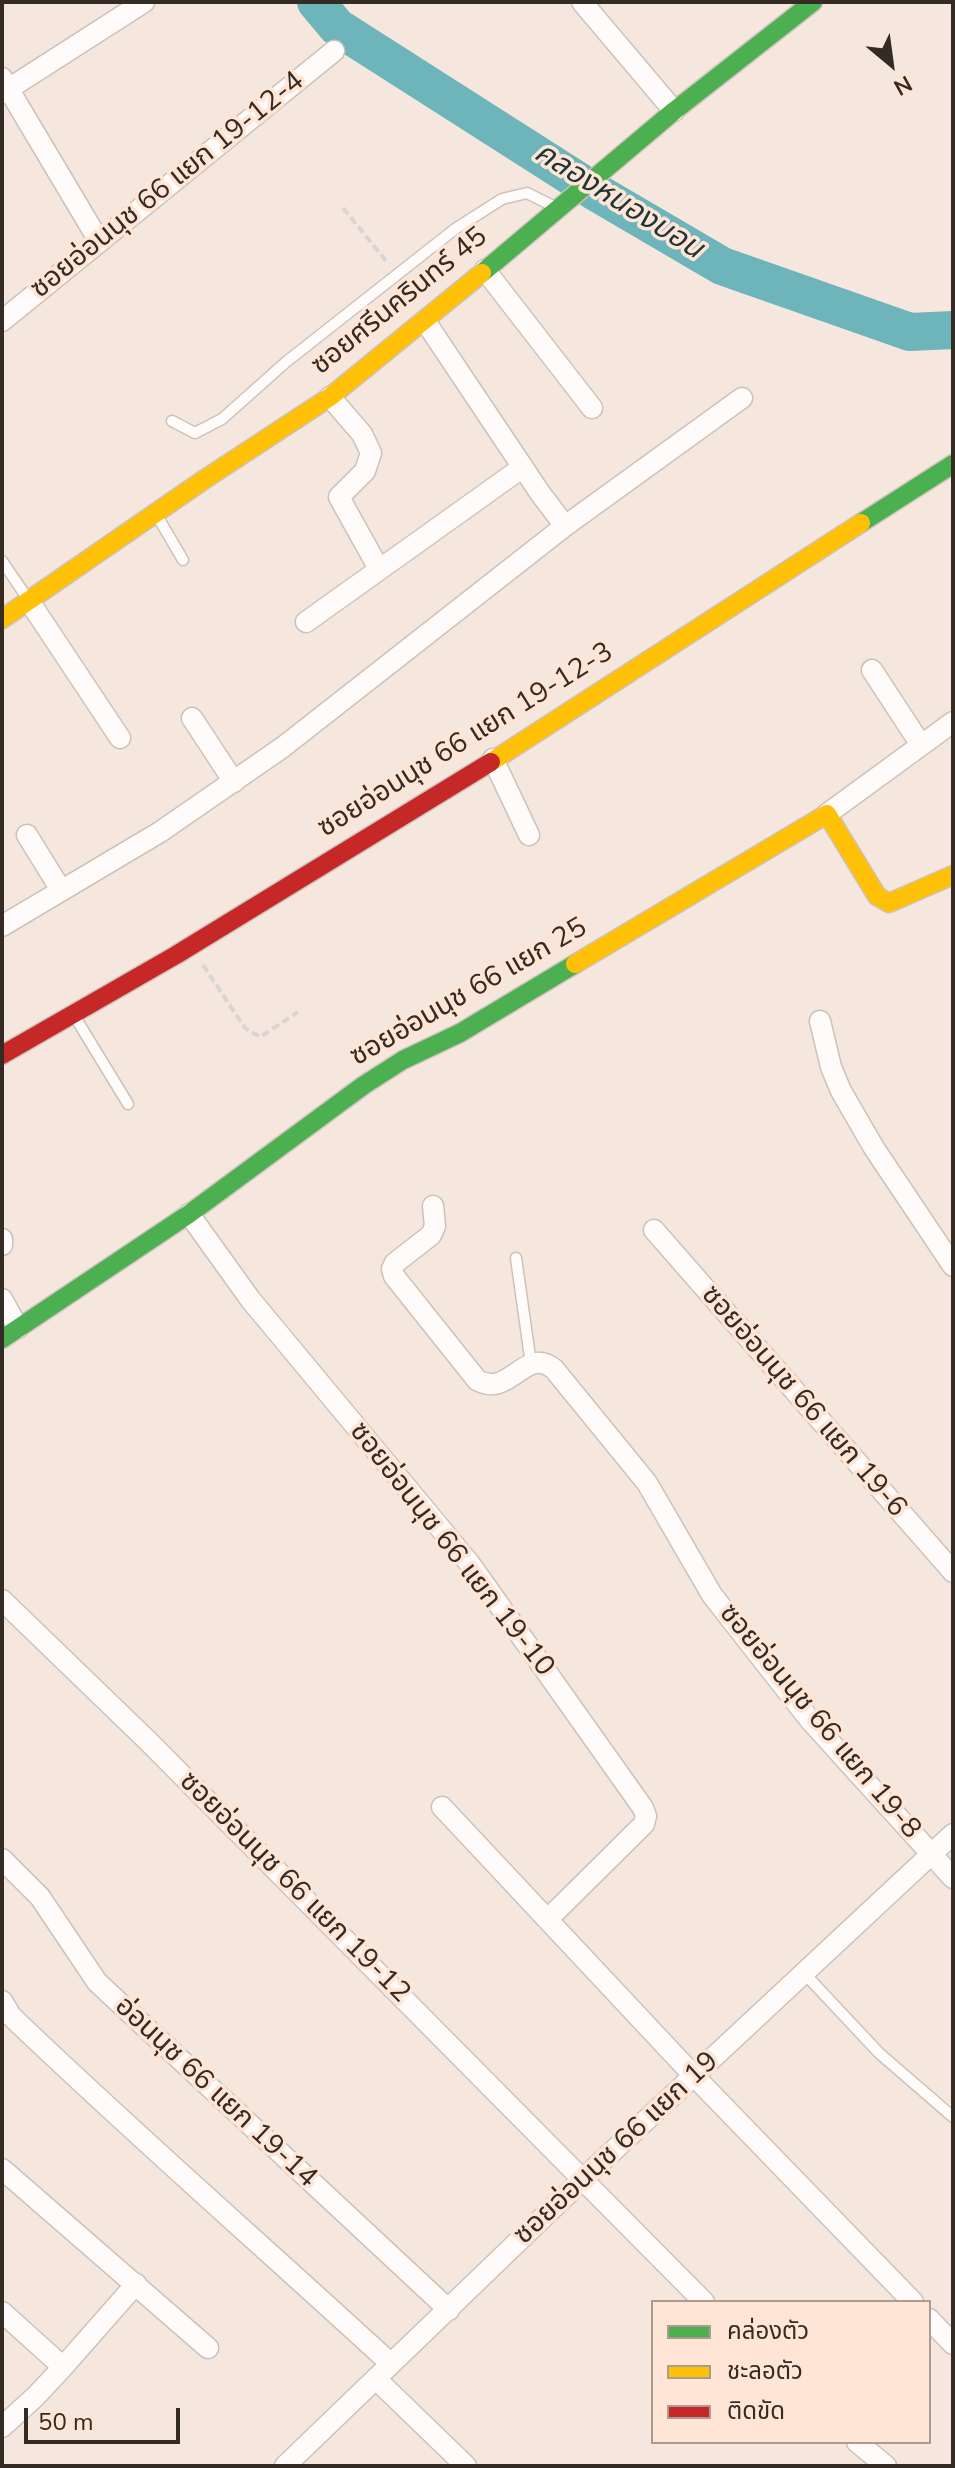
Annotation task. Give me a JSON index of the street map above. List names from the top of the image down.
{
  "streets": {
    "street": [
      "ซอยอ่อนนุช 66 แยก 19-12-4",
      "ซอยศรีนครินทร์ 45",
      "ซอยอ่อนนุช 66 แยก 19-12-3",
      "ซอยอ่อนนุช 66 แยก 25",
      "ซอยอ่อนนุช 66 แยก 19-6",
      "ซอยอ่อนนุช 66 แยก 19-10",
      "ซอยอ่อนนุช 66 แยก 19-8",
      "ซอยอ่อนนุช 66 แยก 19-12",
      "อ่อนนุช 66 แยก 19-14",
      "ซอยอ่อนนุช 66 แยก 19"
    ]
  },
  "crossings": [
    ["ซอยอ่อนนุช 66 แยก 25", "ซอยอ่อนนุช 66 แยก 19-10"],
    ["ซอยอ่อนนุช 66 แยก 19-8", "ซอยอ่อนนุช 66 แยก 19"],
    ["ซอยอ่อนนุช 66 แยก 19-12", "ซอยอ่อนนุช 66 แยก 19"],
    ["อ่อนนุช 66 แยก 19-14", "ซอยอ่อนนุช 66 แยก 19"]
  ],
  "water": ["คลองหนองบอน"],
  "legend": ["คล่องตัว", "ชะลอตัว", "ติดขัด"],
  "scale_bar": "50 m",
  "north": "bottom right"
}
